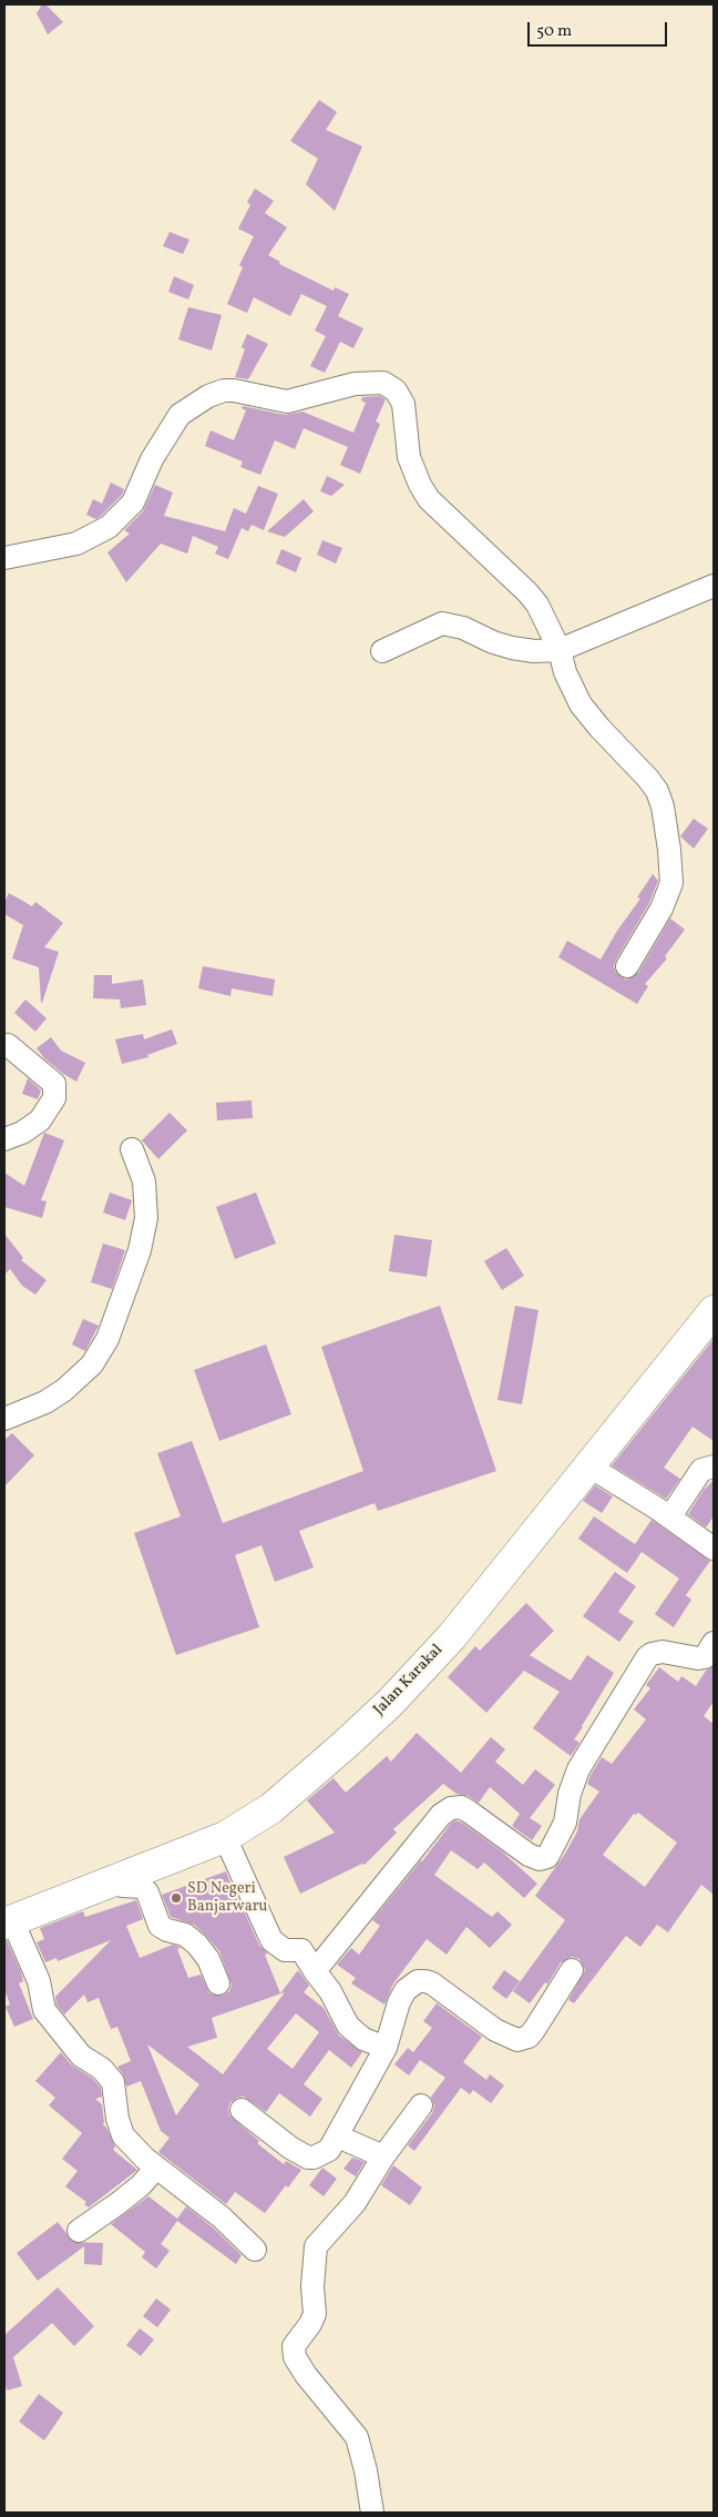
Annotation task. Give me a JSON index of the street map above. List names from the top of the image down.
{
  "streets": {
    "main road": ["Jalan Karakal"]
  },
  "places": ["SD Negeri Banjarwaru"],
  "scale_bar": "50 m"
}
